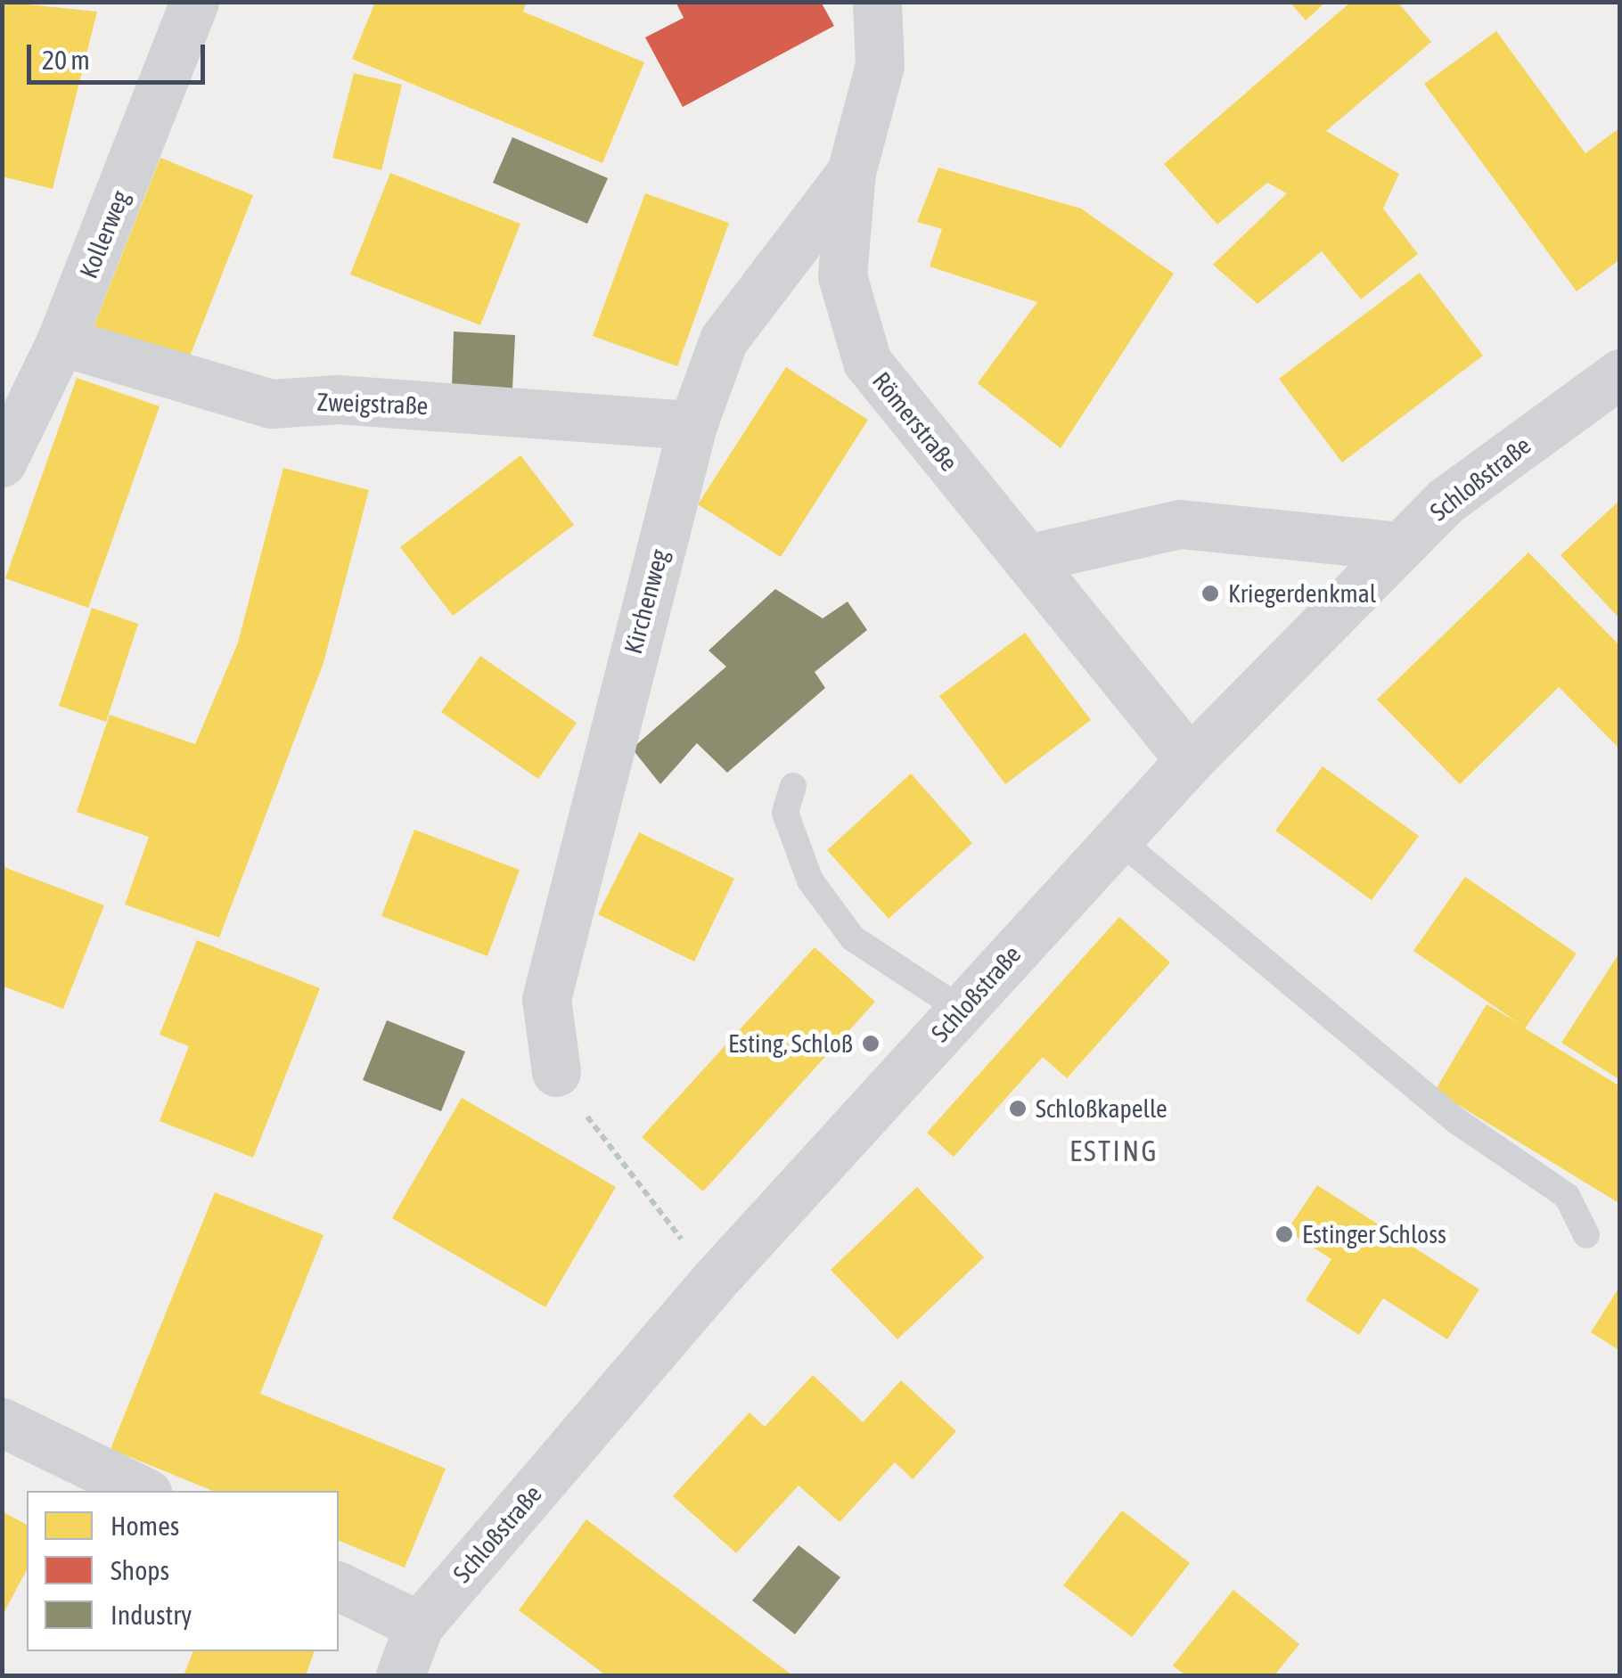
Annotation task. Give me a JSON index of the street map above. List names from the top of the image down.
{
  "streets": {
    "street": [
      "Kollerweg",
      "Zweigstraße",
      "Römerstraße",
      "Schloßstraße",
      "Kirchenweg"
    ]
  },
  "crossings": [
    ["Kollerweg", "Zweigstraße"],
    ["Zweigstraße", "Kirchenweg"],
    ["Römerstraße", "Schloßstraße"],
    ["Römerstraße", "Kirchenweg"]
  ],
  "districts": ["ESTING"],
  "places": [
    "Kriegerdenkmal",
    "Esting, Schloß",
    "Schloßkapelle",
    "Estinger Schloss"
  ],
  "legend": ["Homes", "Shops", "Industry"],
  "scale_bar": "20 m"
}
